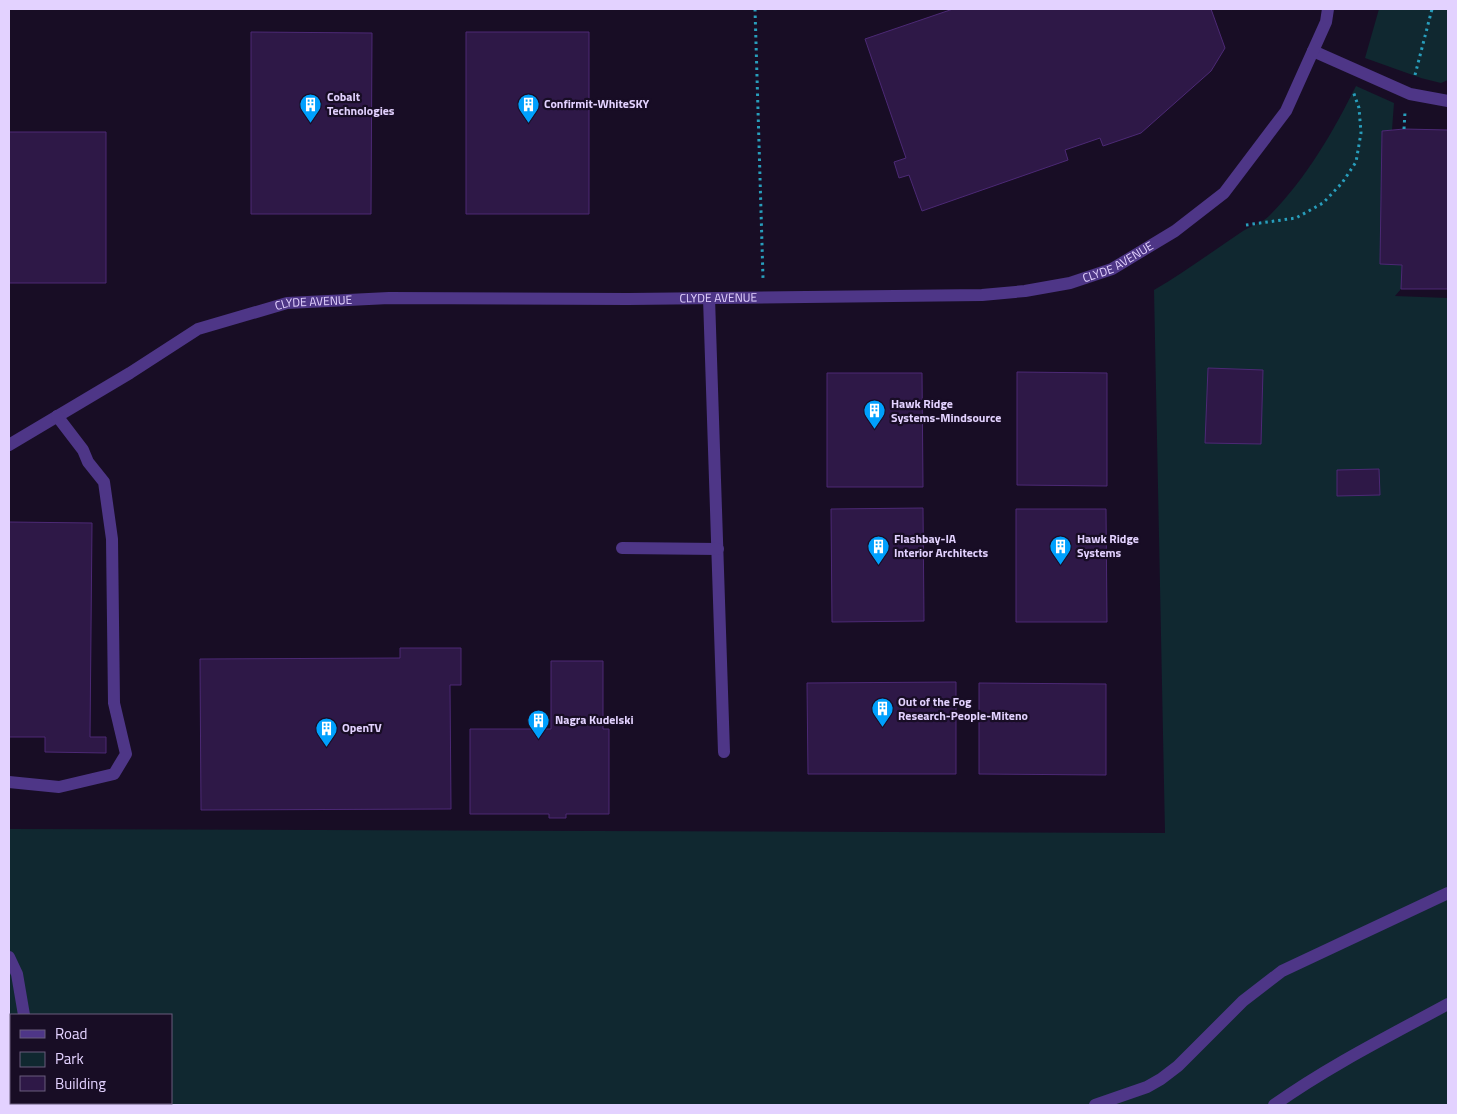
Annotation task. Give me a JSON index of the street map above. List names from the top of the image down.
{
  "streets": {
    "street": ["CLYDE AVENUE"]
  },
  "places": {
    "building": [
      "Cobalt Technologies",
      "Confirmit-WhiteSKY",
      "Hawk Ridge Systems-Mindsource",
      "Flashbay-IA Interior Architects",
      "Hawk Ridge Systems",
      "Out of the Fog Research-People-Miteno",
      "Nagra Kudelski",
      "OpenTV"
    ]
  },
  "legend": ["Road", "Park", "Building"]
}
